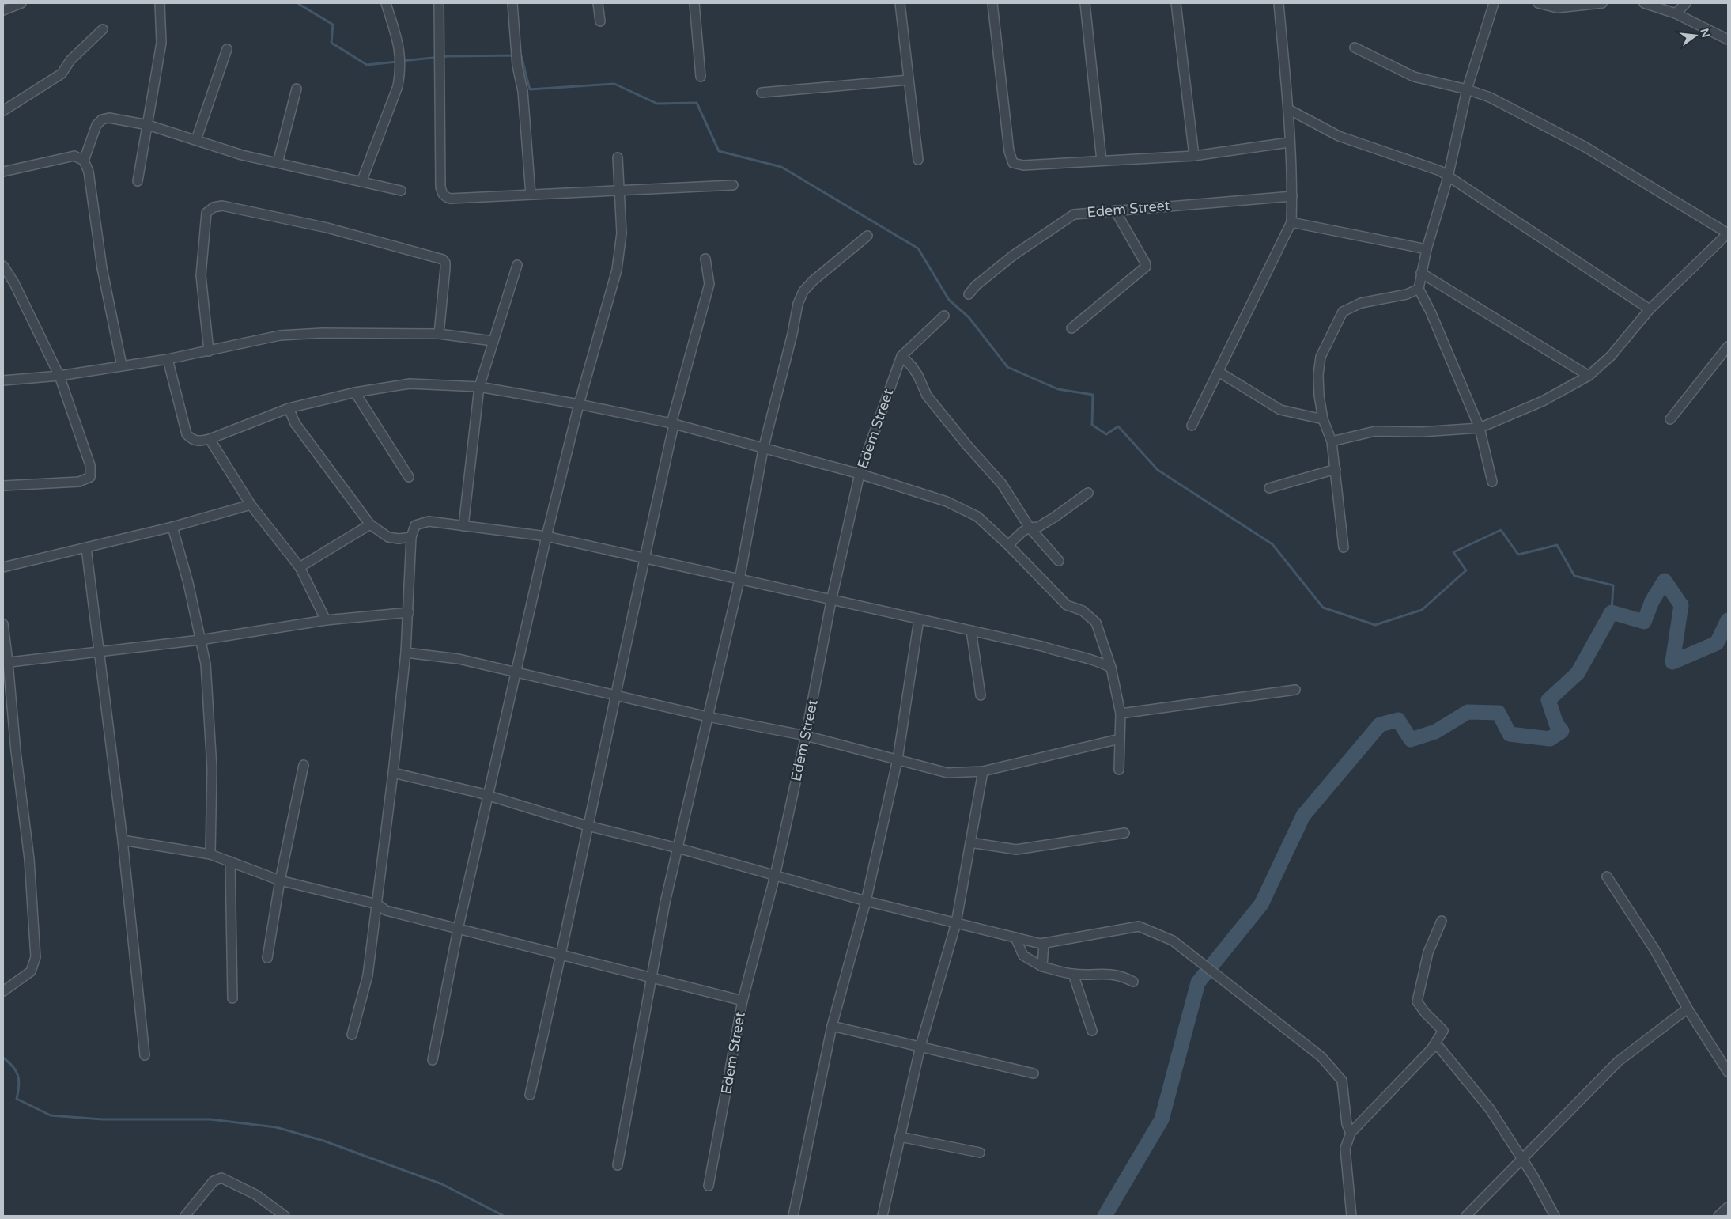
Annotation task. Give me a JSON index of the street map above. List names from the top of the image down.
{
  "streets": {
    "street": ["Edem Street"]
  },
  "north": "right"
}
